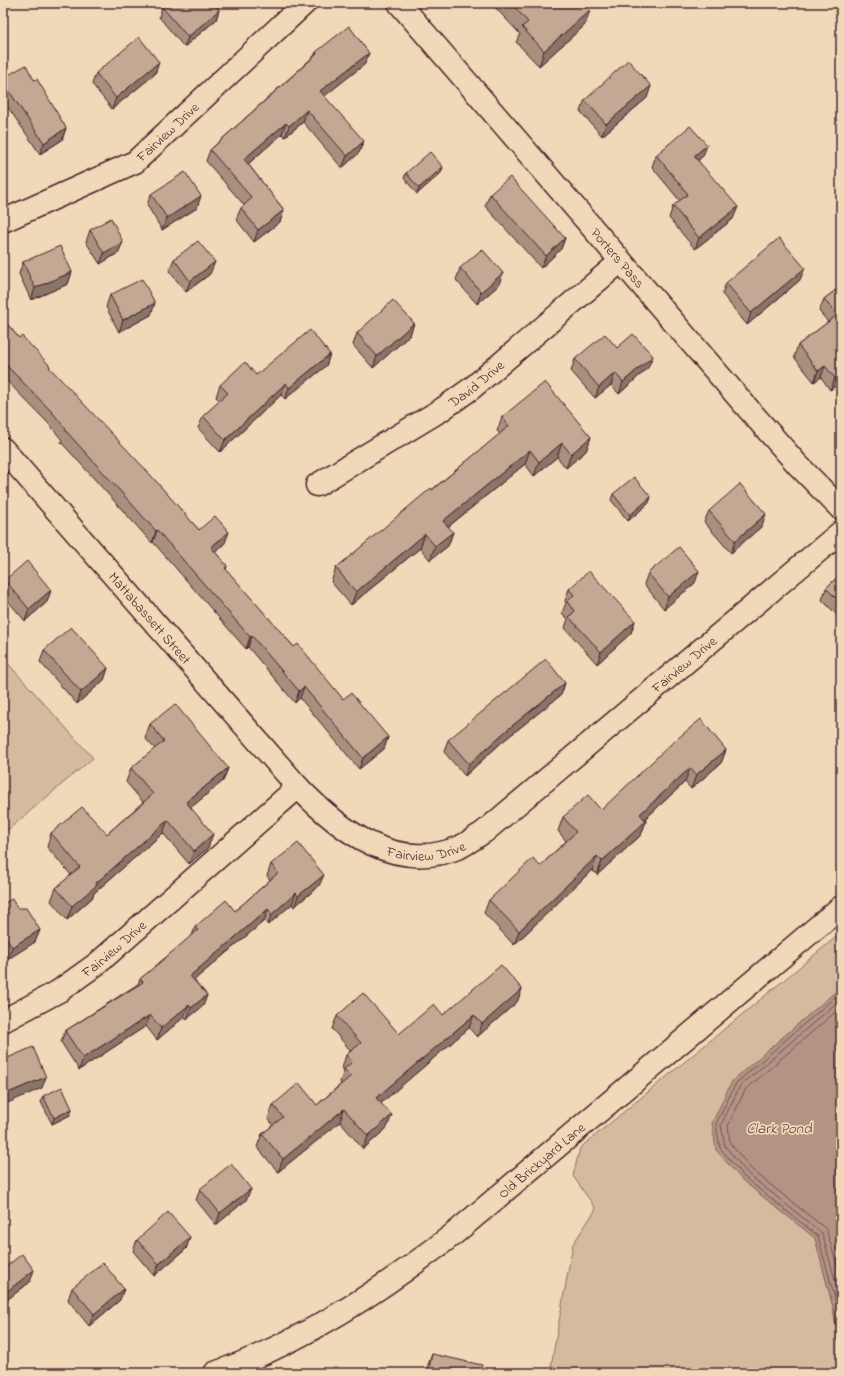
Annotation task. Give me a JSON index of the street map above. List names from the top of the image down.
{
  "streets": {
    "street": [
      "Fairview Drive",
      "Porters Pass",
      "David Drive",
      "Mattabassett Street",
      "Old Brickyard Lane"
    ]
  },
  "crossings": [
    ["Fairview Drive", "Mattabassett Street"],
    ["Porters Pass", "David Drive"]
  ],
  "water": ["Clark Pond"]
}
